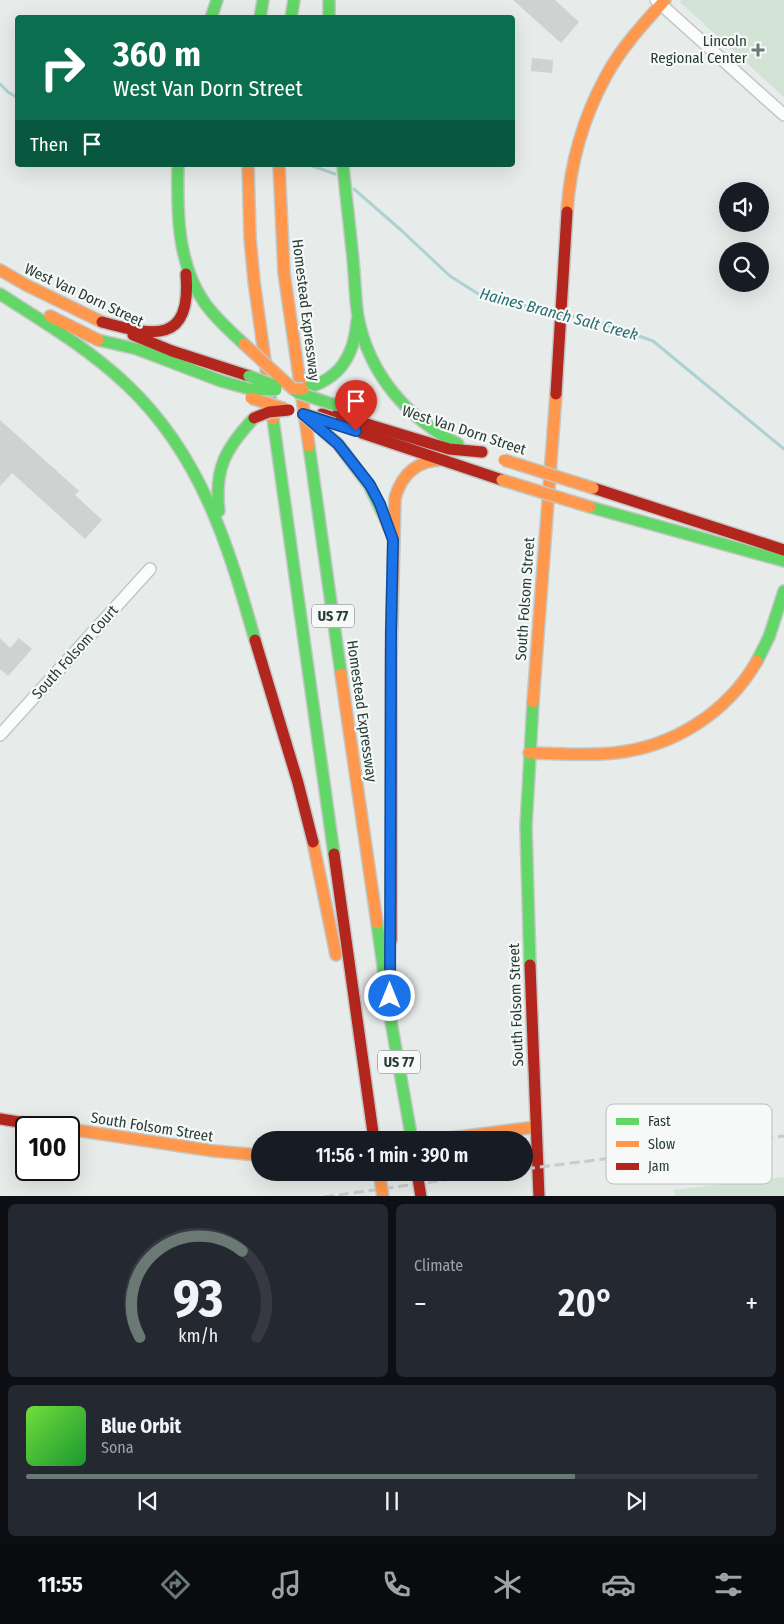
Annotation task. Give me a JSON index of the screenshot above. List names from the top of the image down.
{
  "streets": {
    "main road": [
      "West Van Dorn Street",
      "Homestead Expressway",
      "South Folsom Street",
      "US 77"
    ],
    "street": ["South Folsom Court"]
  },
  "water": ["Haines Branch Salt Creek"],
  "places": {
    "health": ["Lincoln Regional Center"]
  },
  "legend": ["Fast", "Slow", "Jam"],
  "page": {
    "turn": ["360 m", "West Van Dorn Street"],
    "then": "Then",
    "limit": "100",
    "trip": "11:56 · 1 min · 390 m",
    "tile": "Climate",
    "heat": ["−", "20°", "+"],
    "song": ["Blue Orbit", "Sona"],
    "tabs": "11:55",
    "gauge": ["93", "km/h"]
  }
}
